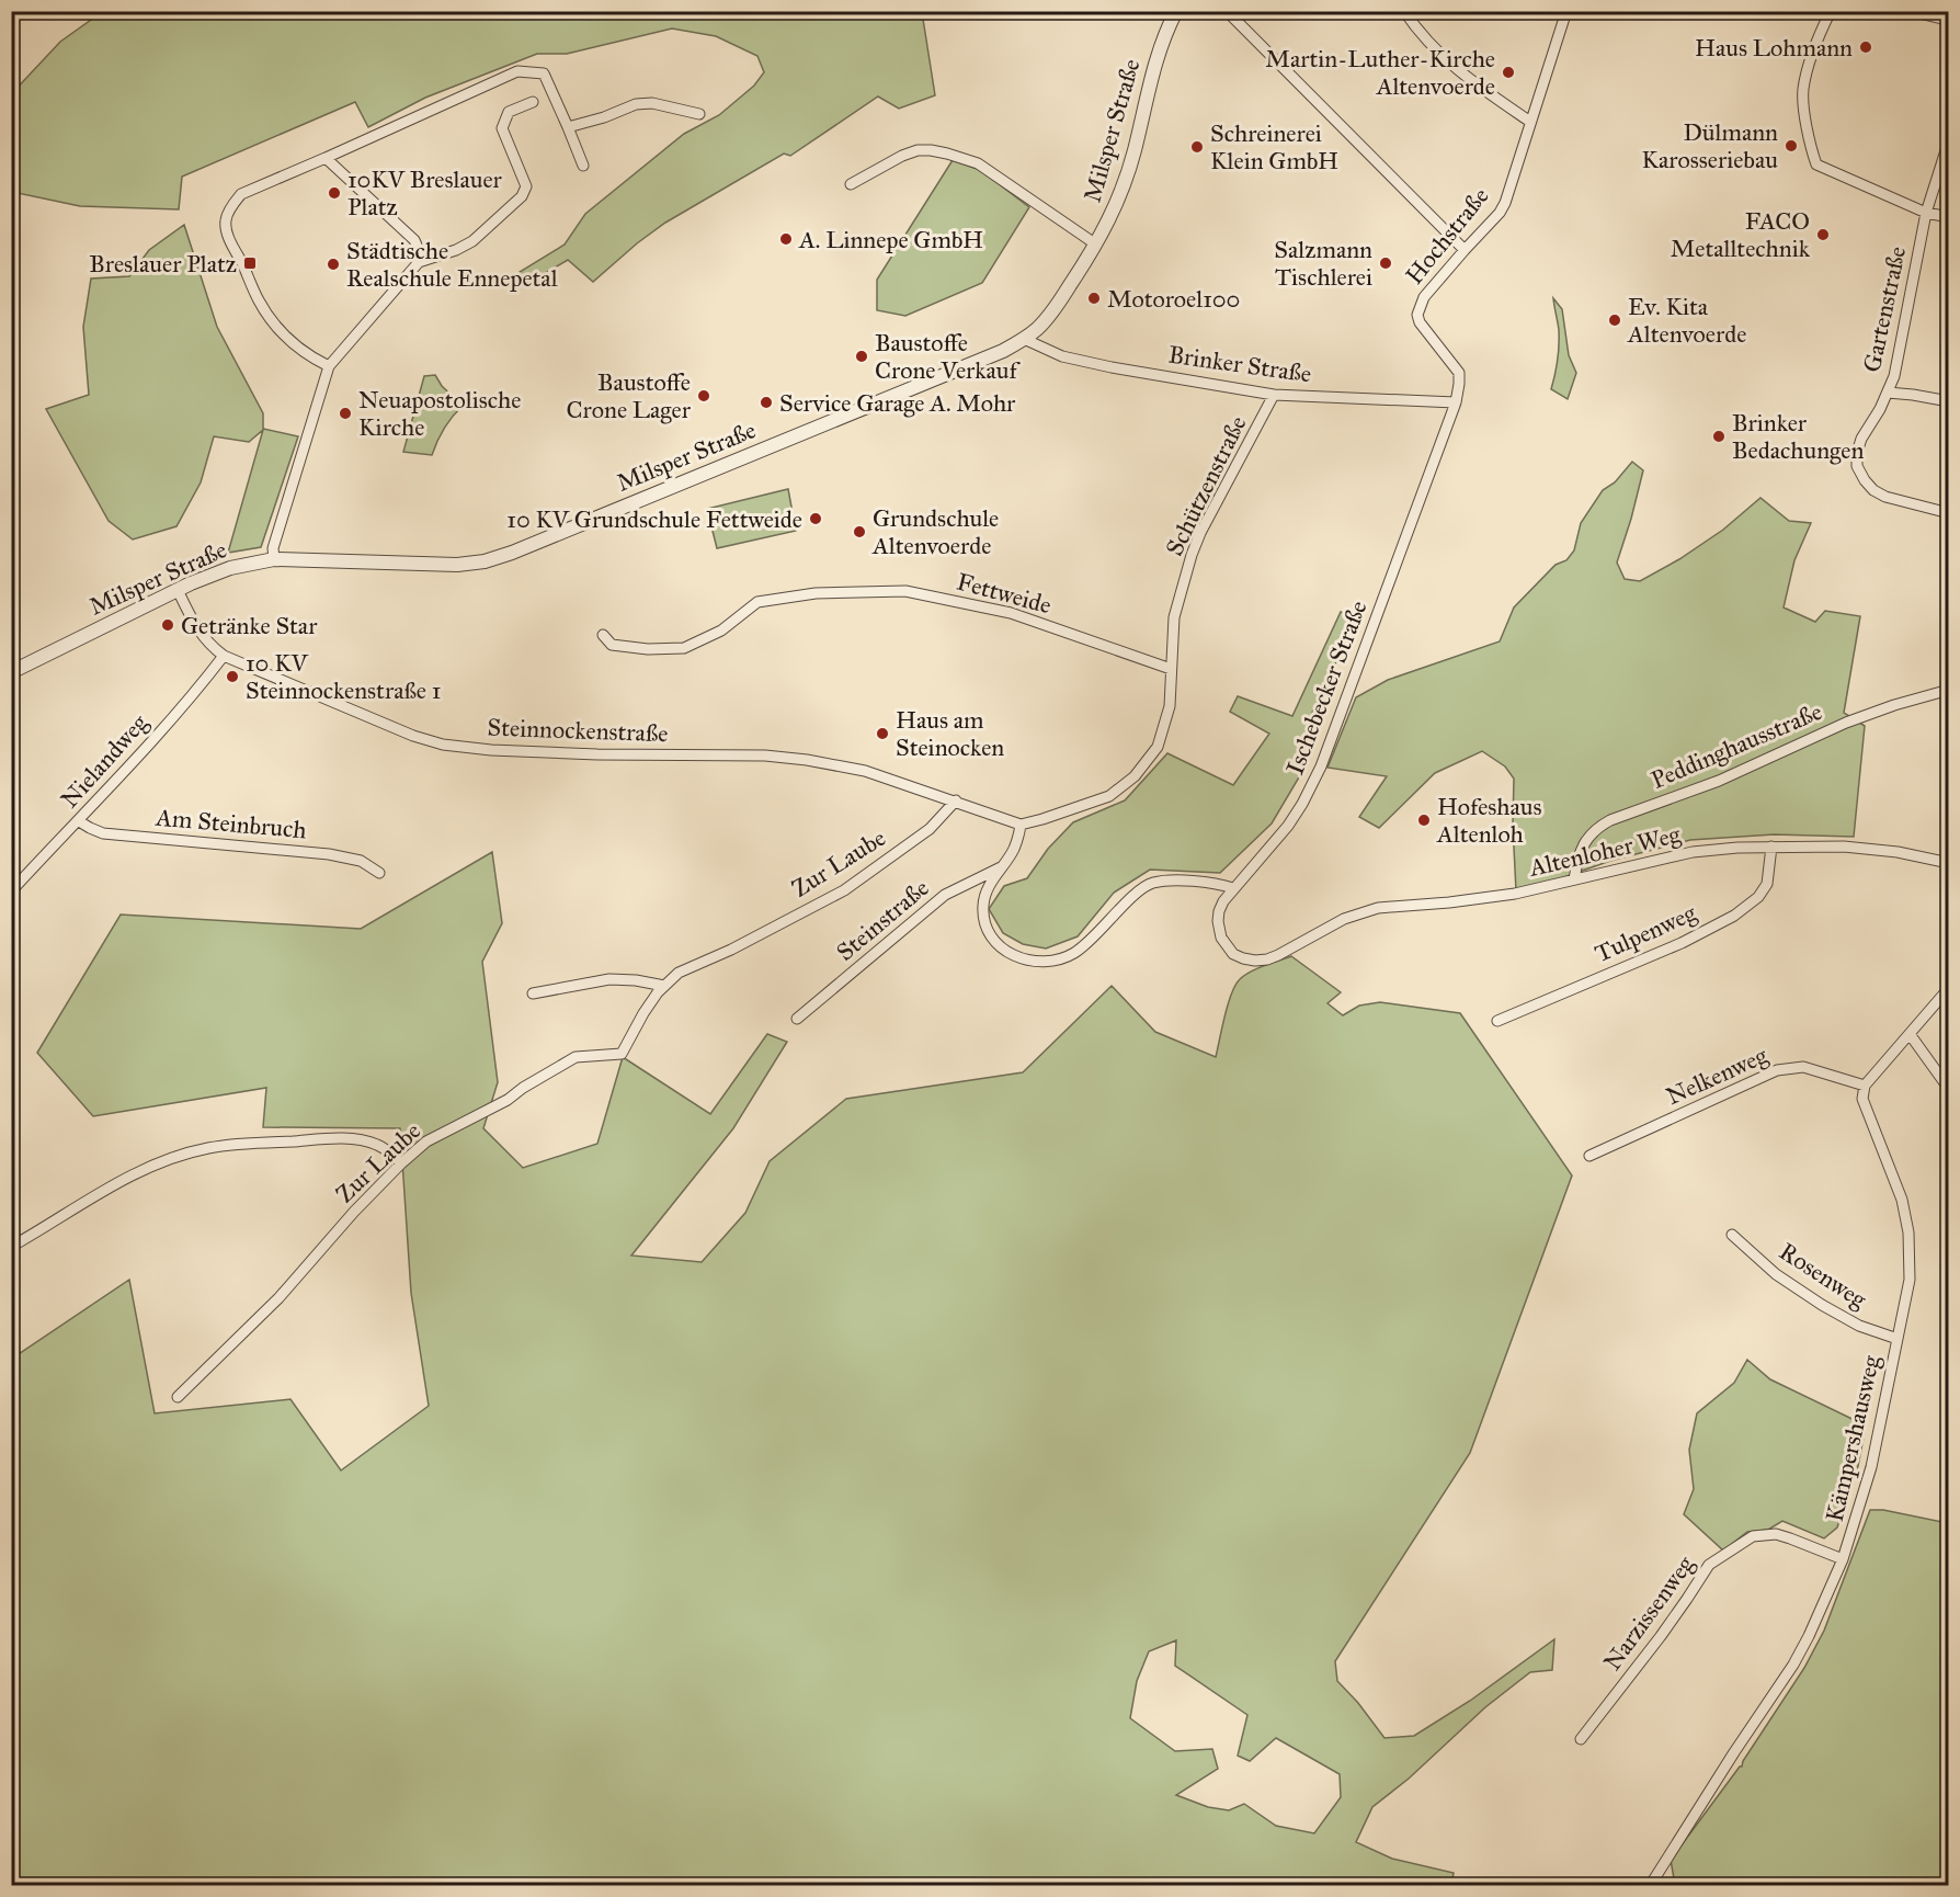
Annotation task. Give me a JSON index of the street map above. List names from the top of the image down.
{
  "streets": {
    "street": [
      "Milsper Straße",
      "Hochstraße",
      "Gartenstraße",
      "Brinker Straße",
      "Schützenstraße",
      "Fettweide",
      "Ischebecker Straße",
      "Steinnockenstraße",
      "Peddinghausstraße",
      "Nielandweg",
      "Am Steinbruch",
      "Altenloher Weg",
      "Zur Laube",
      "Steinstraße",
      "Tulpenweg",
      "Nelkenweg",
      "Rosenweg",
      "Kämpershausweg",
      "Narzissenweg"
    ]
  },
  "crossings": [
    ["Milsper Straße", "Brinker Straße"],
    ["Milsper Straße", "Steinnockenstraße"],
    ["Hochstraße", "Brinker Straße"],
    ["Hochstraße", "Ischebecker Straße"],
    ["Brinker Straße", "Schützenstraße"],
    ["Brinker Straße", "Ischebecker Straße"],
    ["Schützenstraße", "Fettweide"],
    ["Schützenstraße", "Steinnockenstraße"],
    ["Ischebecker Straße", "Altenloher Weg"],
    ["Steinnockenstraße", "Nielandweg"],
    ["Steinnockenstraße", "Zur Laube"],
    ["Peddinghausstraße", "Altenloher Weg"],
    ["Nielandweg", "Am Steinbruch"],
    ["Altenloher Weg", "Tulpenweg"],
    ["Nelkenweg", "Kämpershausweg"],
    ["Rosenweg", "Kämpershausweg"],
    ["Kämpershausweg", "Narzissenweg"]
  ],
  "places": {
    "other": [
      "Haus Lohmann",
      "Martin-Luther-Kirche Altenvoerde",
      "Dülmann Karosseriebau",
      "Schreinerei Klein GmbH",
      "10KV Breslauer Platz",
      "FACO Metalltechnik",
      "A. Linnepe GmbH",
      "Salzmann Tischlerei",
      "Städtische Realschule Ennepetal",
      "Motoroel100",
      "Ev. Kita Altenvoerde",
      "Baustoffe Crone Verkauf",
      "Baustoffe Crone Lager",
      "Service Garage A. Mohr",
      "Neuapostolische Kirche",
      "Brinker Bedachungen",
      "10 KV Grundschule Fettweide",
      "Grundschule Altenvoerde",
      "Getränke Star",
      "10 KV Steinnockenstraße 1",
      "Haus am Steinocken",
      "Hofeshaus Altenloh"
    ],
    "transit": ["Breslauer Platz"]
  }
}
